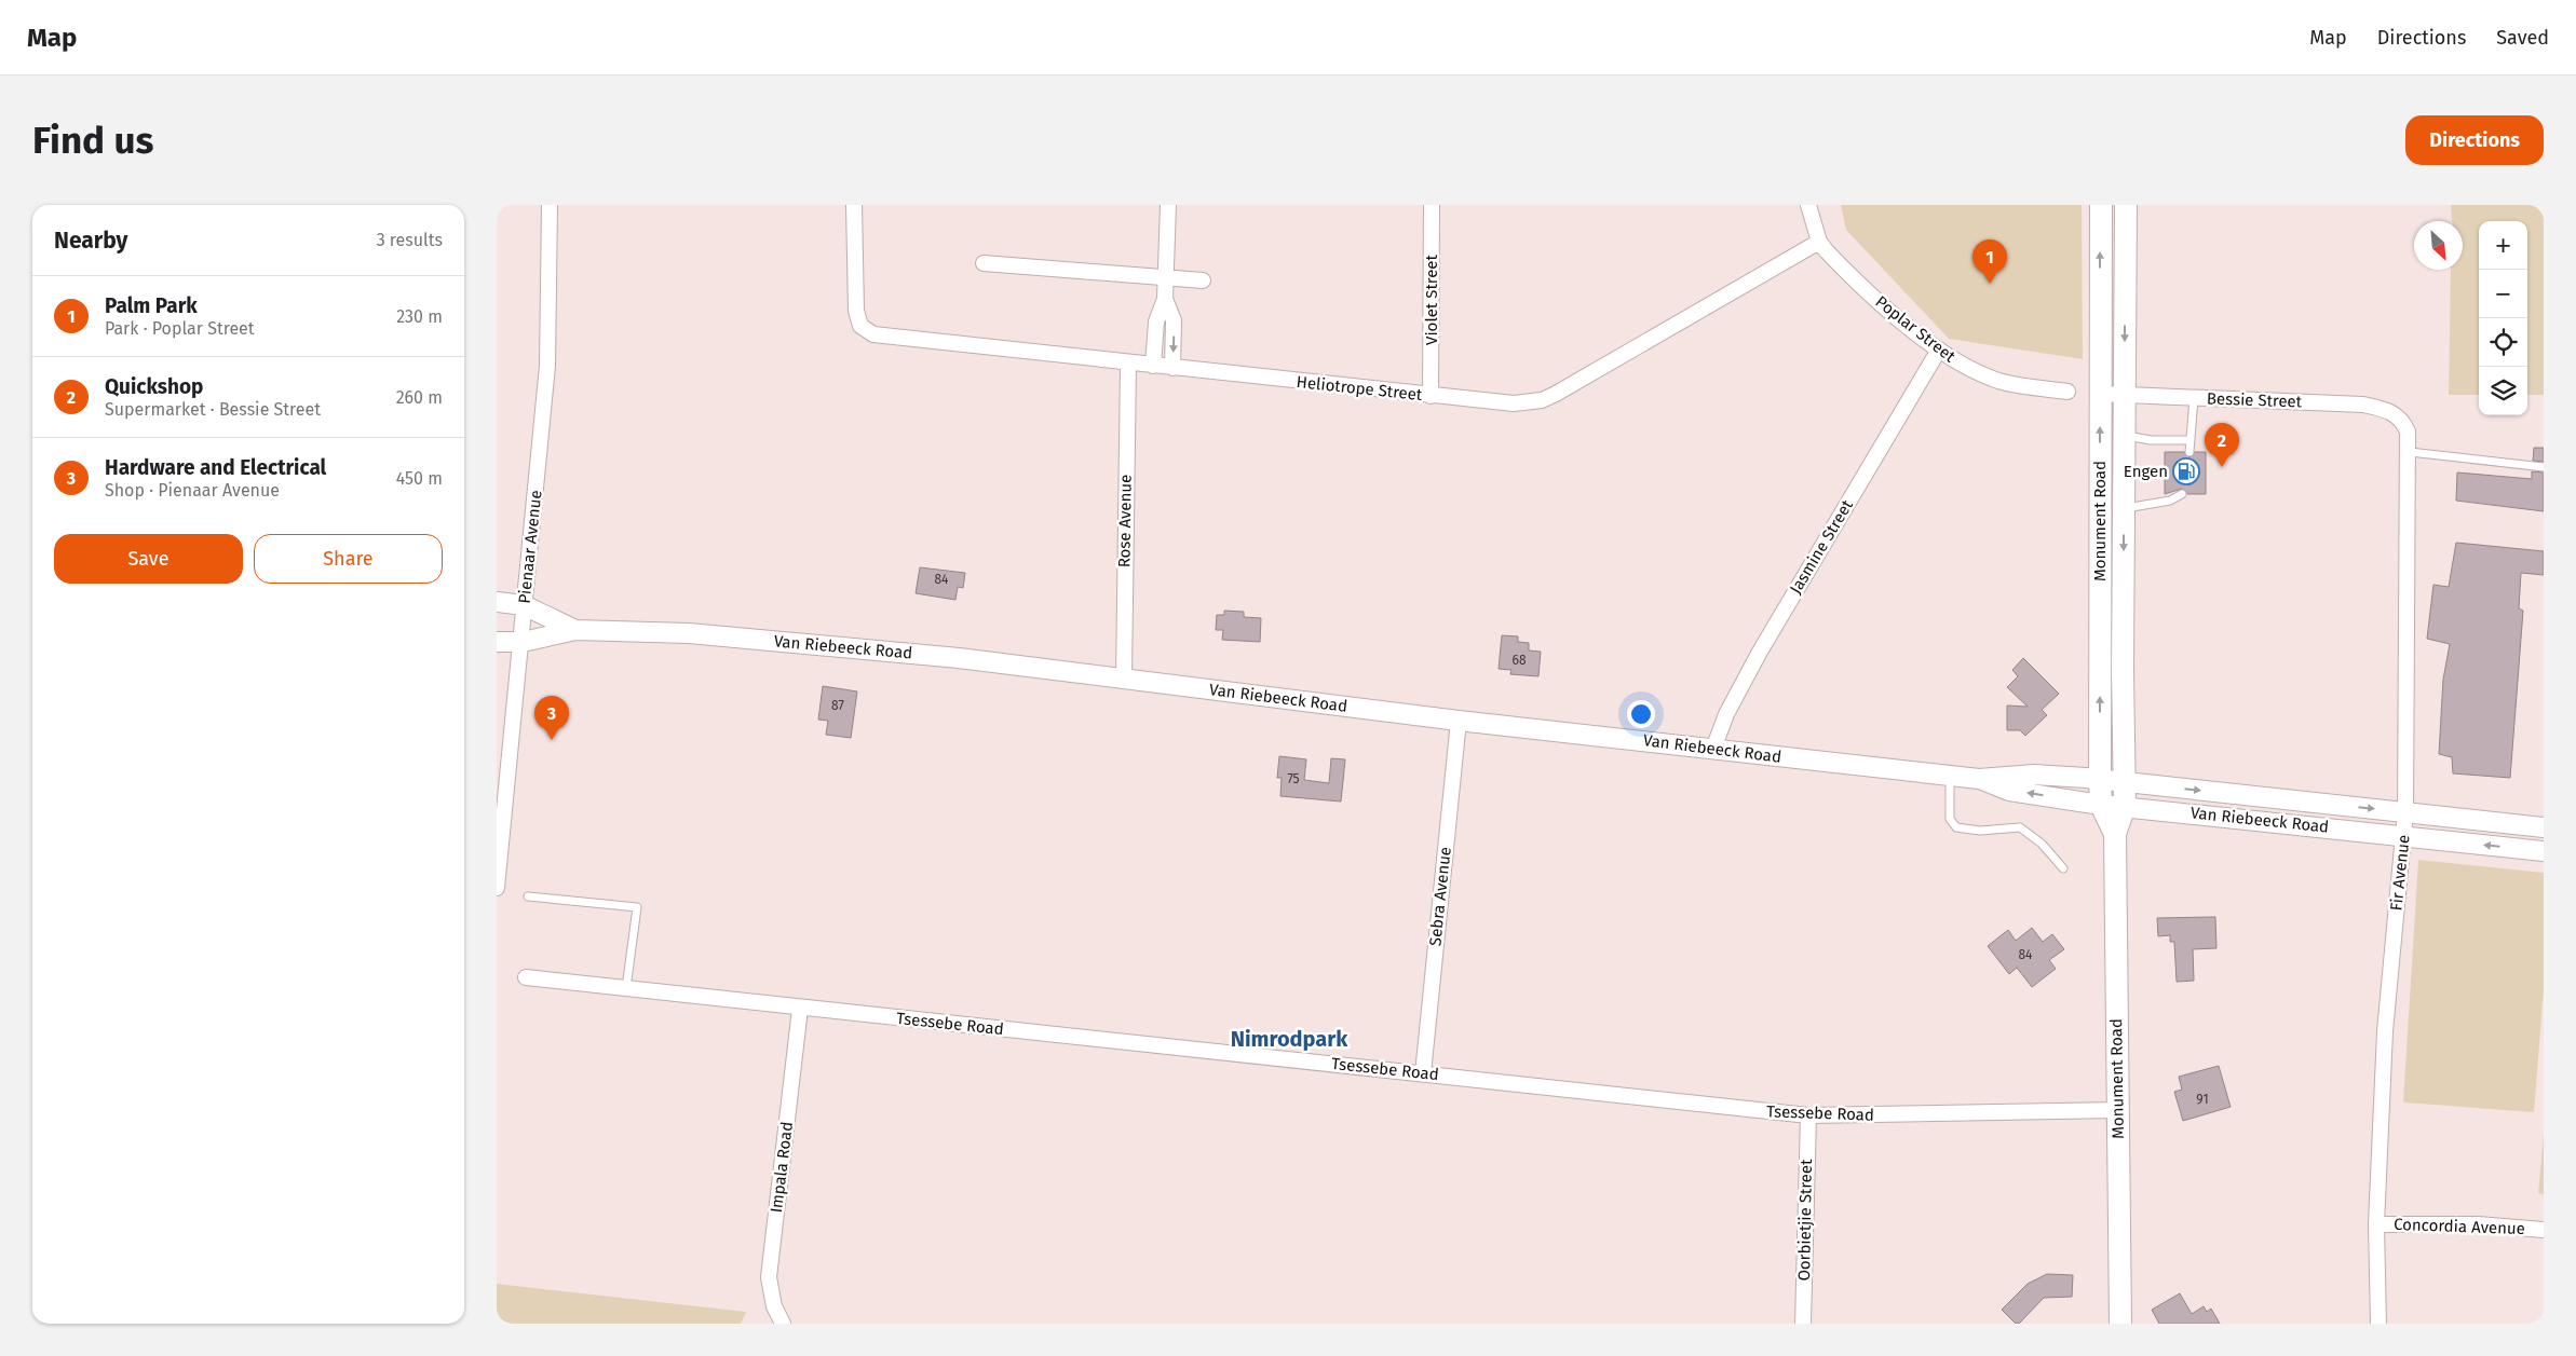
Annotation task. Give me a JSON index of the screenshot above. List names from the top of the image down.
{
  "streets": {
    "main road": ["Monument Road"],
    "street": [
      "Violet Street",
      "Poplar Street",
      "Heliotrope Street",
      "Bessie Street",
      "Rose Avenue",
      "Pienaar Avenue",
      "Jasmine Street",
      "Van Riebeeck Road",
      "Fir Avenue",
      "Sebra Avenue",
      "Tsessebe Road",
      "Impala Road",
      "Oorbietjie Street",
      "Concordia Avenue"
    ]
  },
  "crossings": [
    ["Violet Street", "Heliotrope Street"],
    ["Poplar Street", "Heliotrope Street"],
    ["Poplar Street", "Jasmine Street"],
    ["Heliotrope Street", "Rose Avenue"],
    ["Bessie Street", "Monument Road"],
    ["Bessie Street", "Fir Avenue"],
    ["Rose Avenue", "Van Riebeeck Road"],
    ["Monument Road", "Van Riebeeck Road"],
    ["Monument Road", "Tsessebe Road"],
    ["Pienaar Avenue", "Van Riebeeck Road"],
    ["Jasmine Street", "Van Riebeeck Road"],
    ["Van Riebeeck Road", "Fir Avenue"],
    ["Van Riebeeck Road", "Sebra Avenue"],
    ["Fir Avenue", "Concordia Avenue"],
    ["Sebra Avenue", "Tsessebe Road"],
    ["Tsessebe Road", "Impala Road"],
    ["Tsessebe Road", "Oorbietjie Street"]
  ],
  "districts": ["Nimrodpark"],
  "places": {
    "fuel station": ["Engen"]
  },
  "house_numbers": [
    "84",
    "68",
    "87",
    "75",
    "84",
    "91"
  ],
  "north": "bottom right",
  "page": {
    "header": "Map",
    "nav": ["Map", "Directions", "Saved"],
    "buttons": [
      "Directions",
      ["Save", "Share"]
    ],
    "title": "Find us",
    "heading": ["Nearby", "3 results"],
    "map_buttons": ["+", "−"],
    "pins": ["1", "2", "3"],
    "list": [
      {
        "mark": "1",
        "name": "Palm Park",
        "note": "Park · Poplar Street",
        "value": "230 m"
      },
      {
        "mark": "2",
        "name": "Quickshop",
        "note": "Supermarket · Bessie Street",
        "value": "260 m"
      },
      {
        "mark": "3",
        "name": "Hardware and Electrical",
        "note": "Shop · Pienaar Avenue",
        "value": "450 m"
      }
    ]
  }
}
